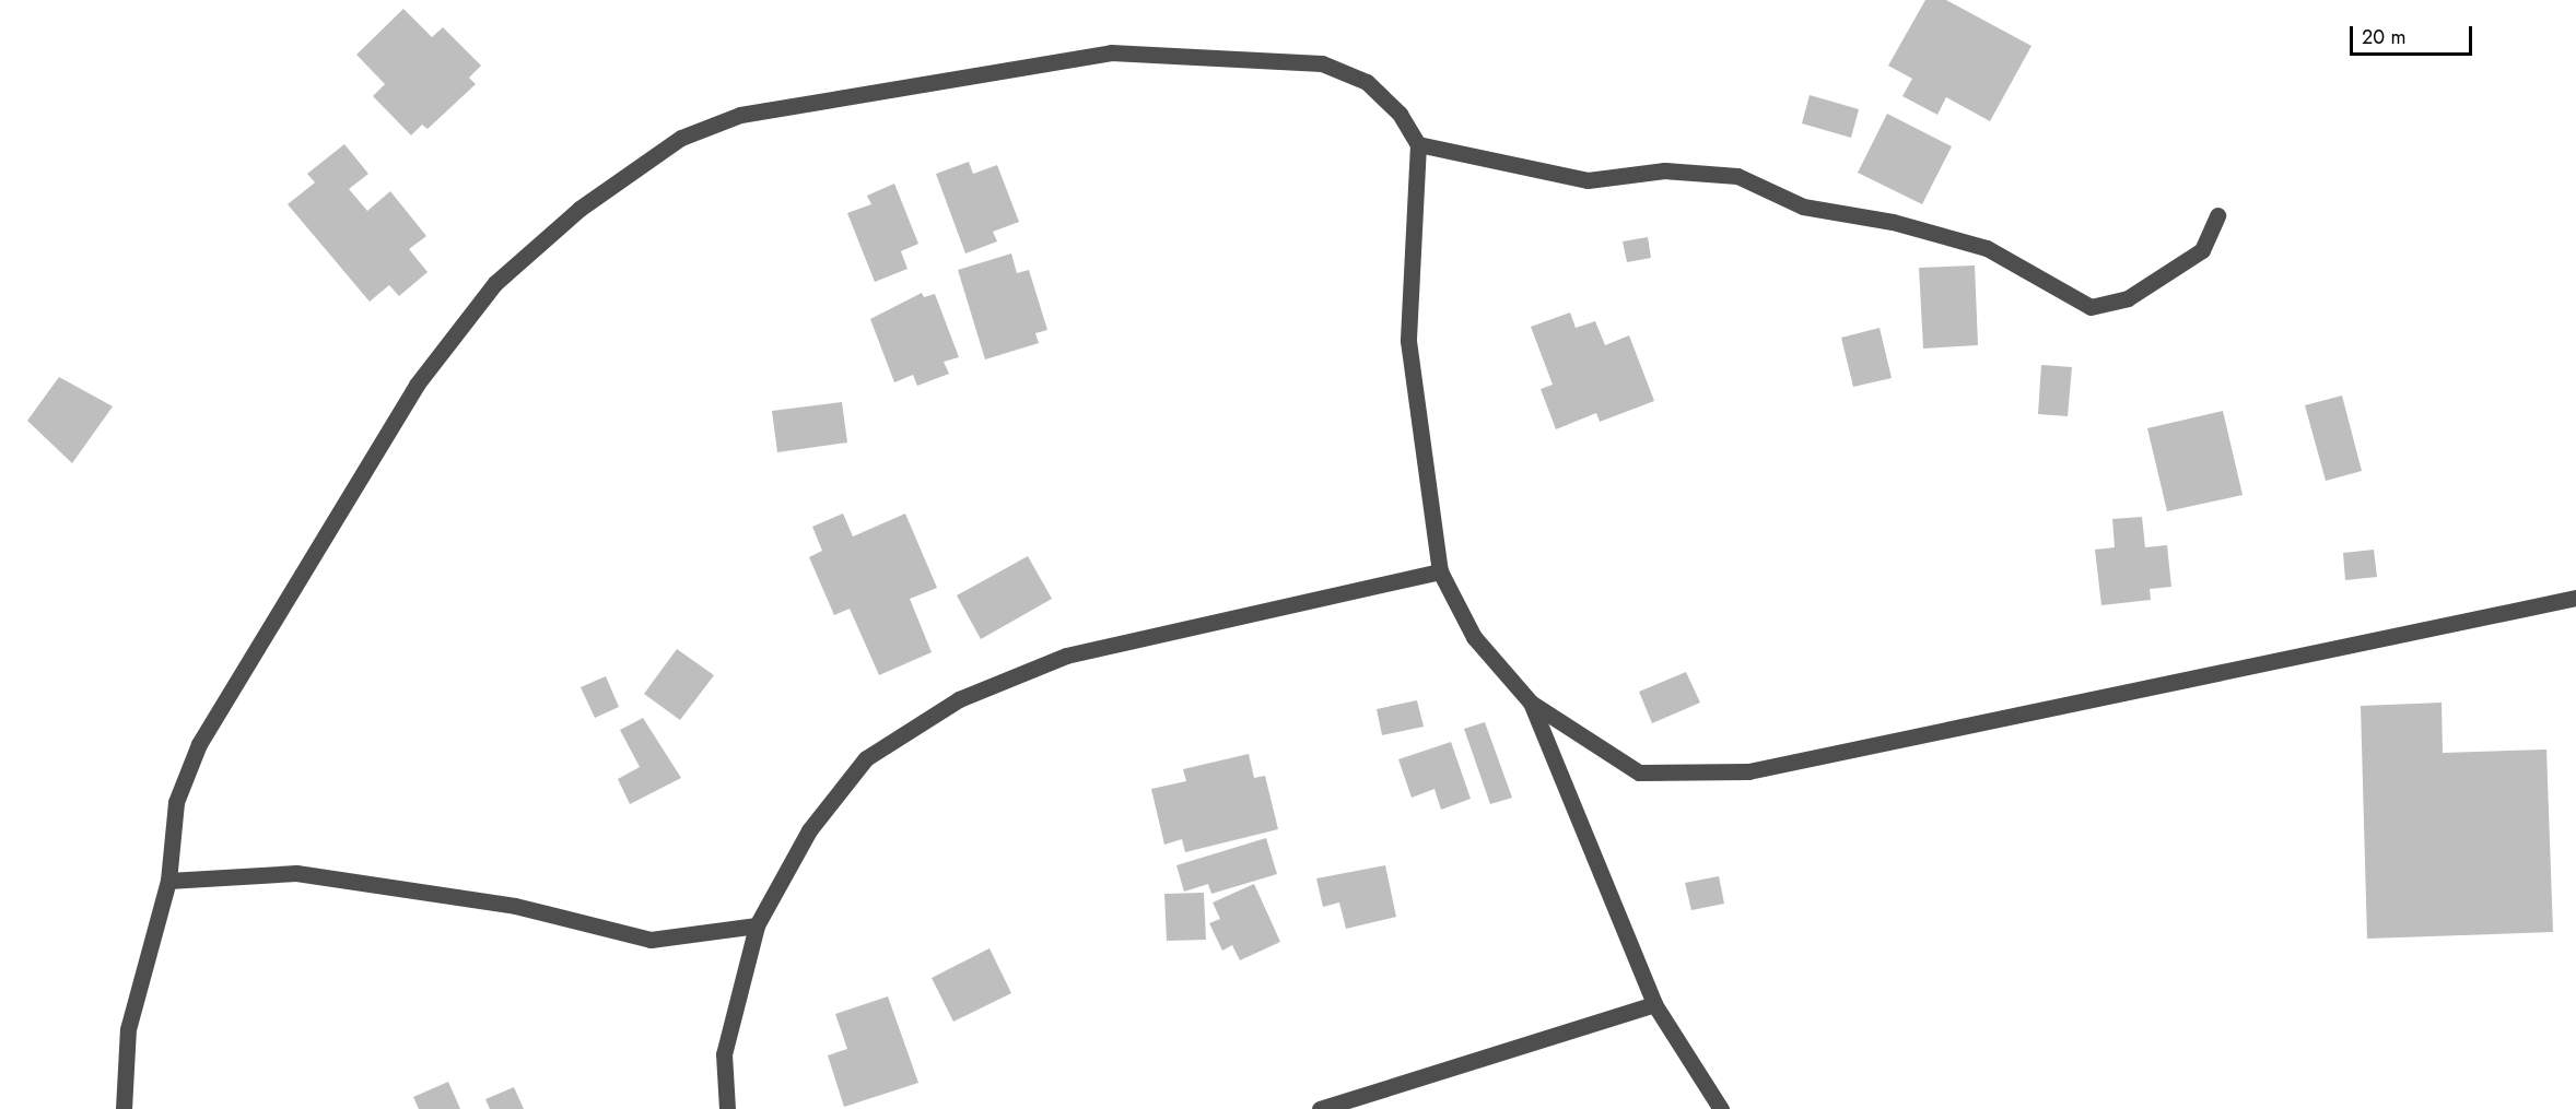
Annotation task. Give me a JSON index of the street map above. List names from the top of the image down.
{
  "scale_bar": "20 m"
}
